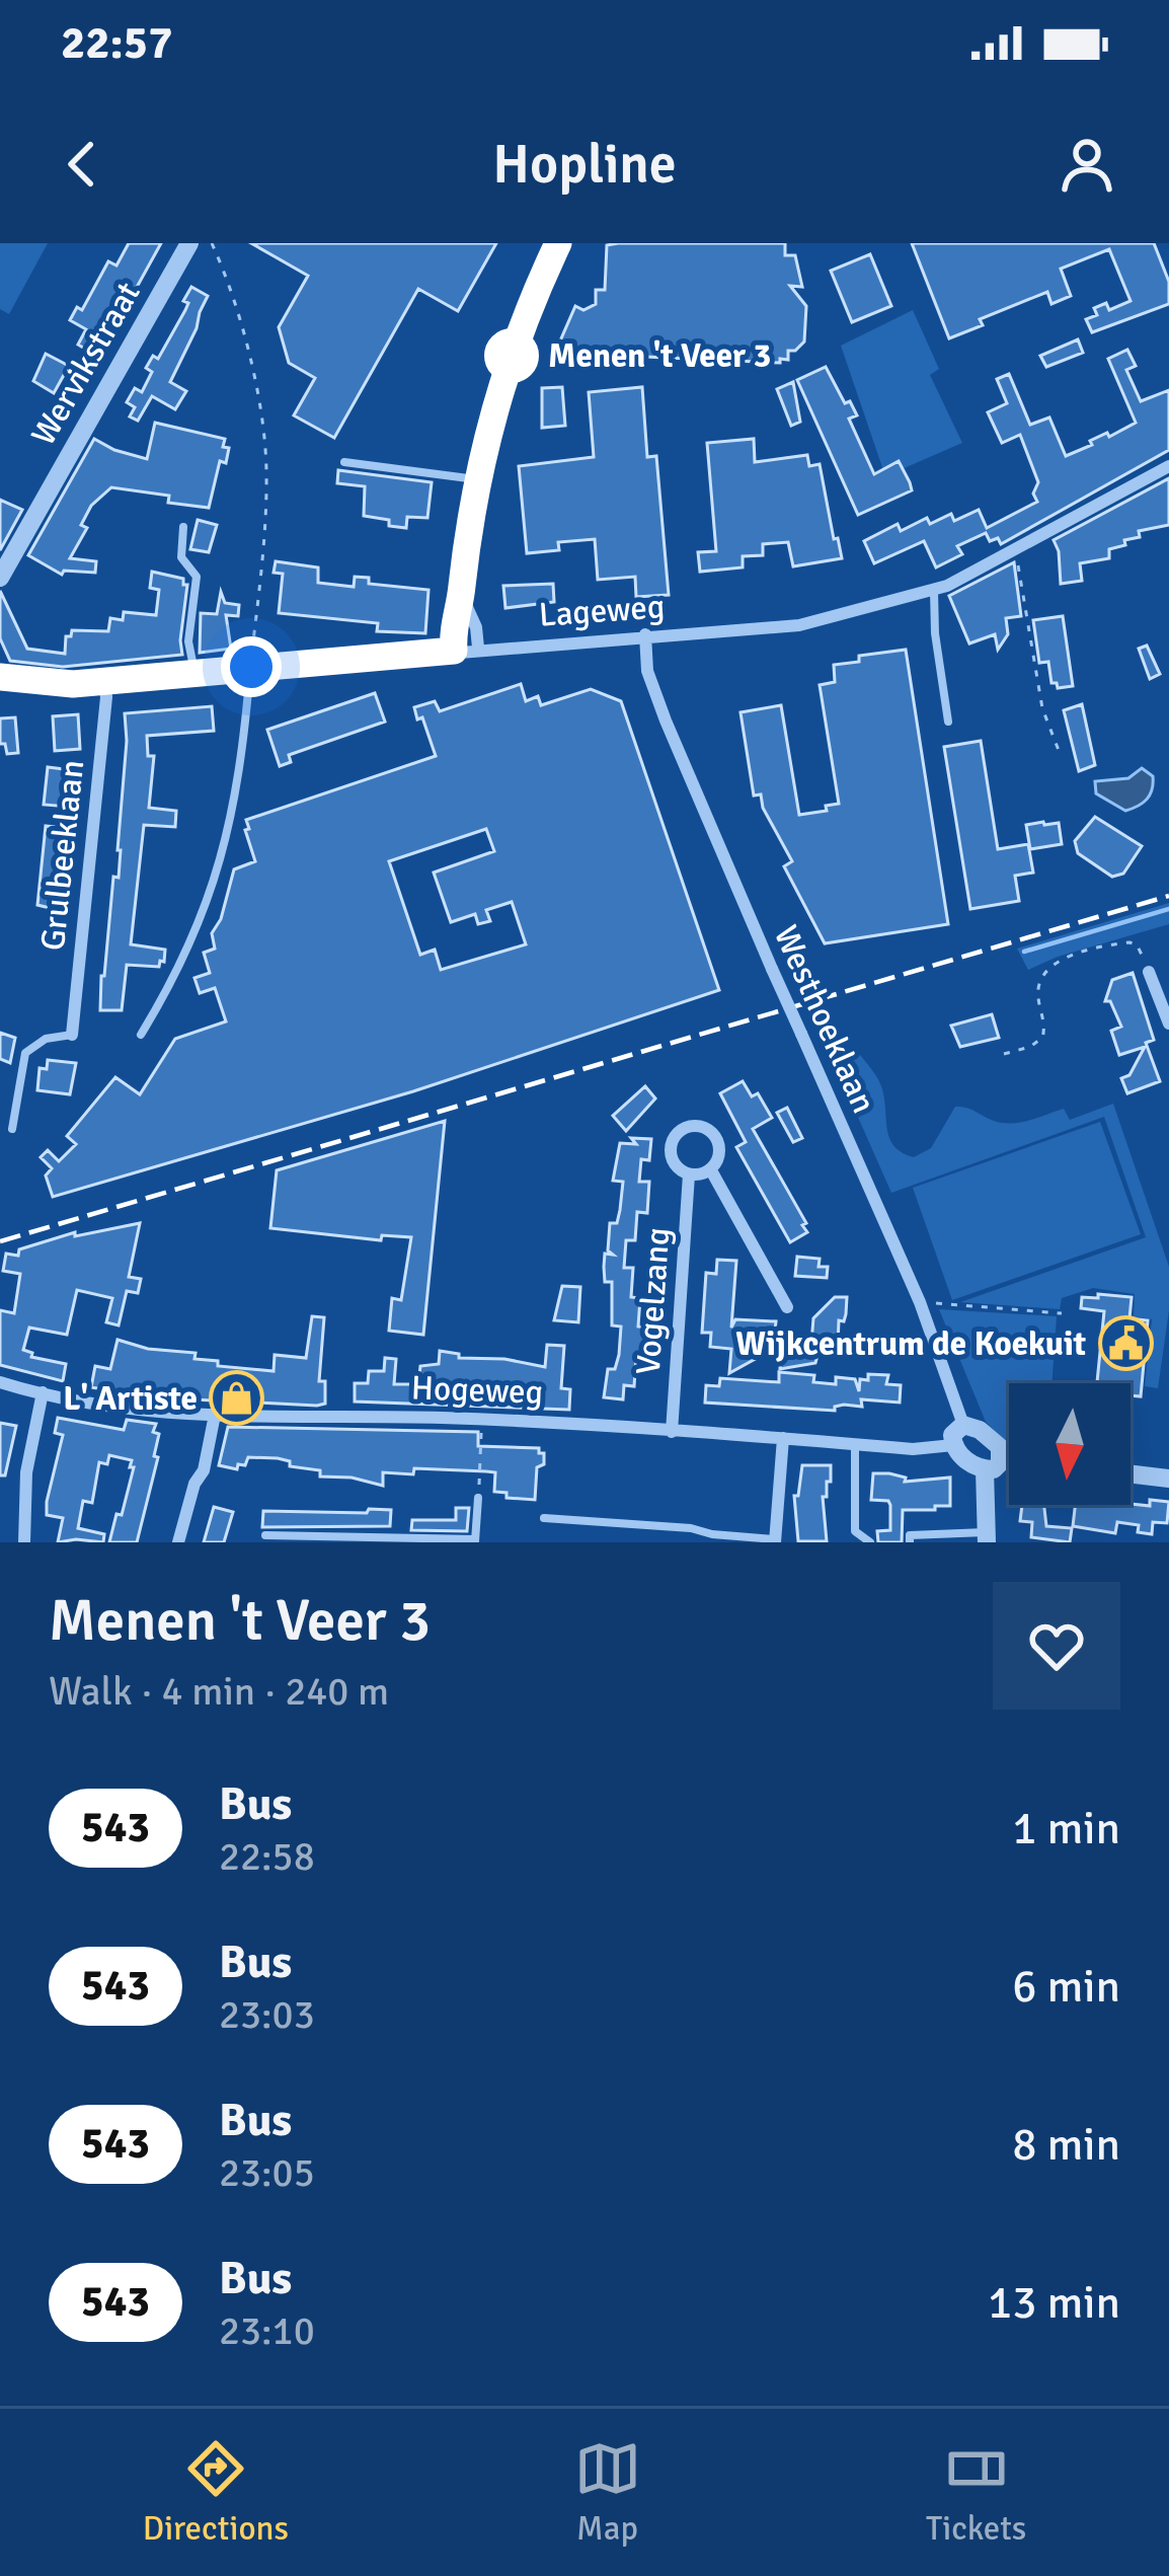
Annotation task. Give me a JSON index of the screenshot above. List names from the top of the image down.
{
  "streets": {
    "street": [
      "Wervikstraat",
      "Lageweg",
      "Grulbeeklaan",
      "Westhoeklaan",
      "Vogelzang",
      "Hogeweg"
    ]
  },
  "crossings": [
    ["Lageweg", "Grulbeeklaan"],
    ["Lageweg", "Westhoeklaan"],
    ["Westhoeklaan", "Hogeweg"],
    ["Vogelzang", "Hogeweg"]
  ],
  "places": {
    "other": ["Menen 't Veer 3"],
    "public building": ["Wijkcentrum de Koekuit"],
    "shop": ["L' Artiste"]
  },
  "lines": ["bus line 543"],
  "north": "bottom",
  "page": {
    "status": "22:57",
    "header": "Hopline",
    "heading": ["Menen 't Veer 3", "Walk · 4 min · 240 m"],
    "list": [
      {
        "mark": "543",
        "name": "Bus",
        "note": "22:58",
        "value": "1 min"
      },
      {
        "mark": "543",
        "name": "Bus",
        "note": "23:03",
        "value": "6 min"
      },
      {
        "mark": "543",
        "name": "Bus",
        "note": "23:05",
        "value": "8 min"
      },
      {
        "mark": "543",
        "name": "Bus",
        "note": "23:10",
        "value": "13 min"
      }
    ],
    "tabs": ["Directions", "Map", "Tickets"]
  }
}
